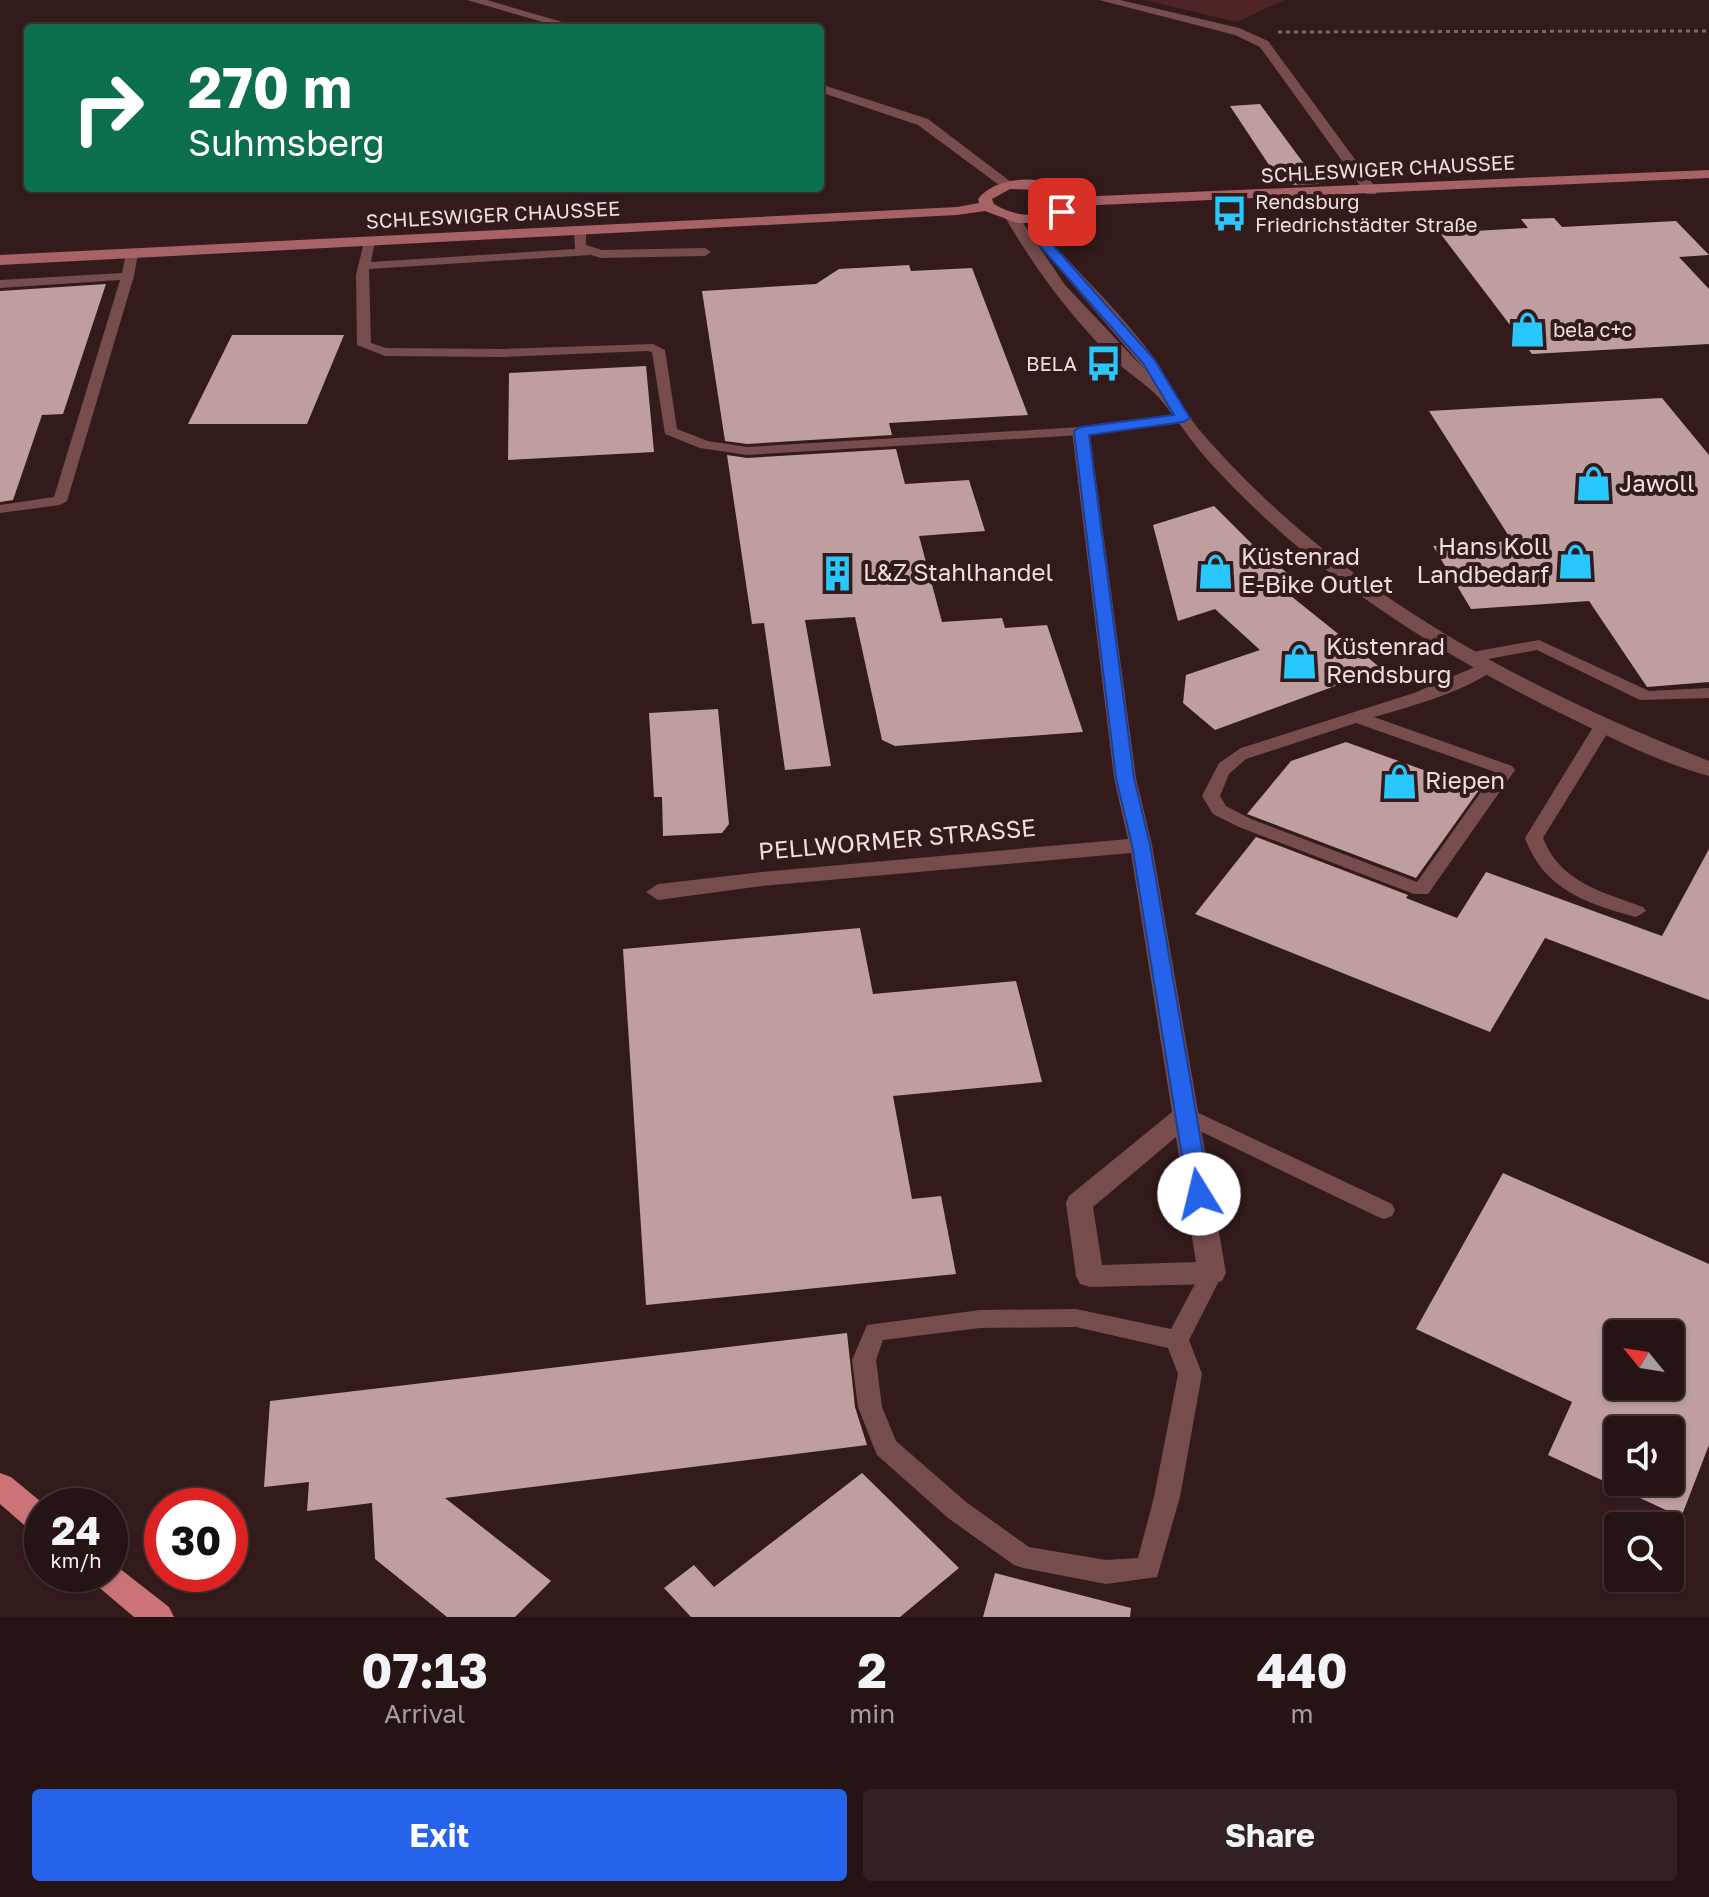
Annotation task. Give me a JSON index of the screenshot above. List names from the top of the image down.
{
  "streets": {
    "main road": ["SCHLESWIGER CHAUSSEE"],
    "street": ["PELLWORMER STRASSE"]
  },
  "places": {
    "bus stop": ["Rendsburg Friedrichstädter Straße", "BELA"],
    "shop": [
      "bela c+c",
      "Jawoll",
      "Hans Koll Landbedarf",
      "Küstenrad E-Bike Outlet",
      "Küstenrad Rendsburg",
      "Riepen"
    ],
    "building": ["L&Z Stahlhandel"]
  },
  "north": "top left",
  "page": {
    "turn": ["270 m", "Suhmsberg"],
    "speed": "24 km/h",
    "limit": "30",
    "eta": [
      "07:13",
      "Arrival",
      "2",
      "min",
      "440",
      "m"
    ],
    "buttons": ["Exit", "Share"]
  }
}
